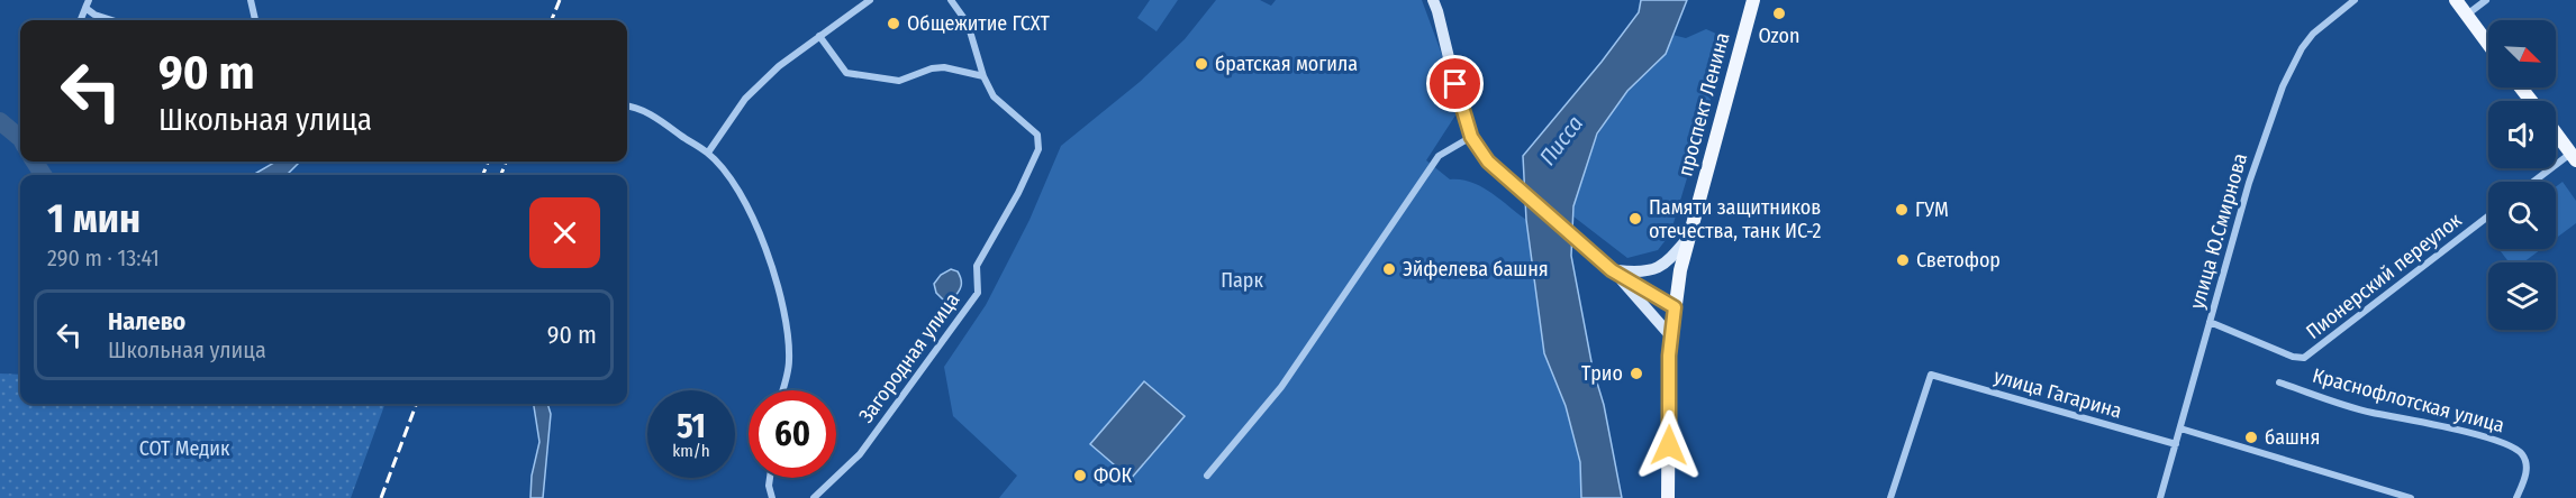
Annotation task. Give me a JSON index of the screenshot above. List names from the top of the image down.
{
  "streets": {
    "main road": ["проспект Ленина"],
    "street": [
      "улица Ю.Смирнова",
      "Пионерский переулок",
      "Загородная улица",
      "улица Гагарина",
      "Краснофлотская улица"
    ]
  },
  "crossings": [
    ["улица Ю.Смирнова", "Пионерский переулок"],
    ["улица Ю.Смирнова", "улица Гагарина"]
  ],
  "water": ["Писса"],
  "parks": ["Парк", "СОТ Медик"],
  "places": [
    "Ozon",
    "Общежитие ГСХТ",
    "братская могила",
    "ГУМ",
    "Памяти защитников отечества, танк ИС-2",
    "Светофор",
    "Эйфелева башня",
    "Трио",
    "башня",
    "ФОК"
  ],
  "north": "bottom right",
  "page": {
    "turn": ["90 m", "Школьная улица"],
    "heading": ["1 мин", "290 m · 13:41"],
    "list": [
      {
        "name": "Налево",
        "note": "Школьная улица",
        "value": "90 m"
      }
    ],
    "speed": "51 km/h",
    "limit": "60"
  }
}
